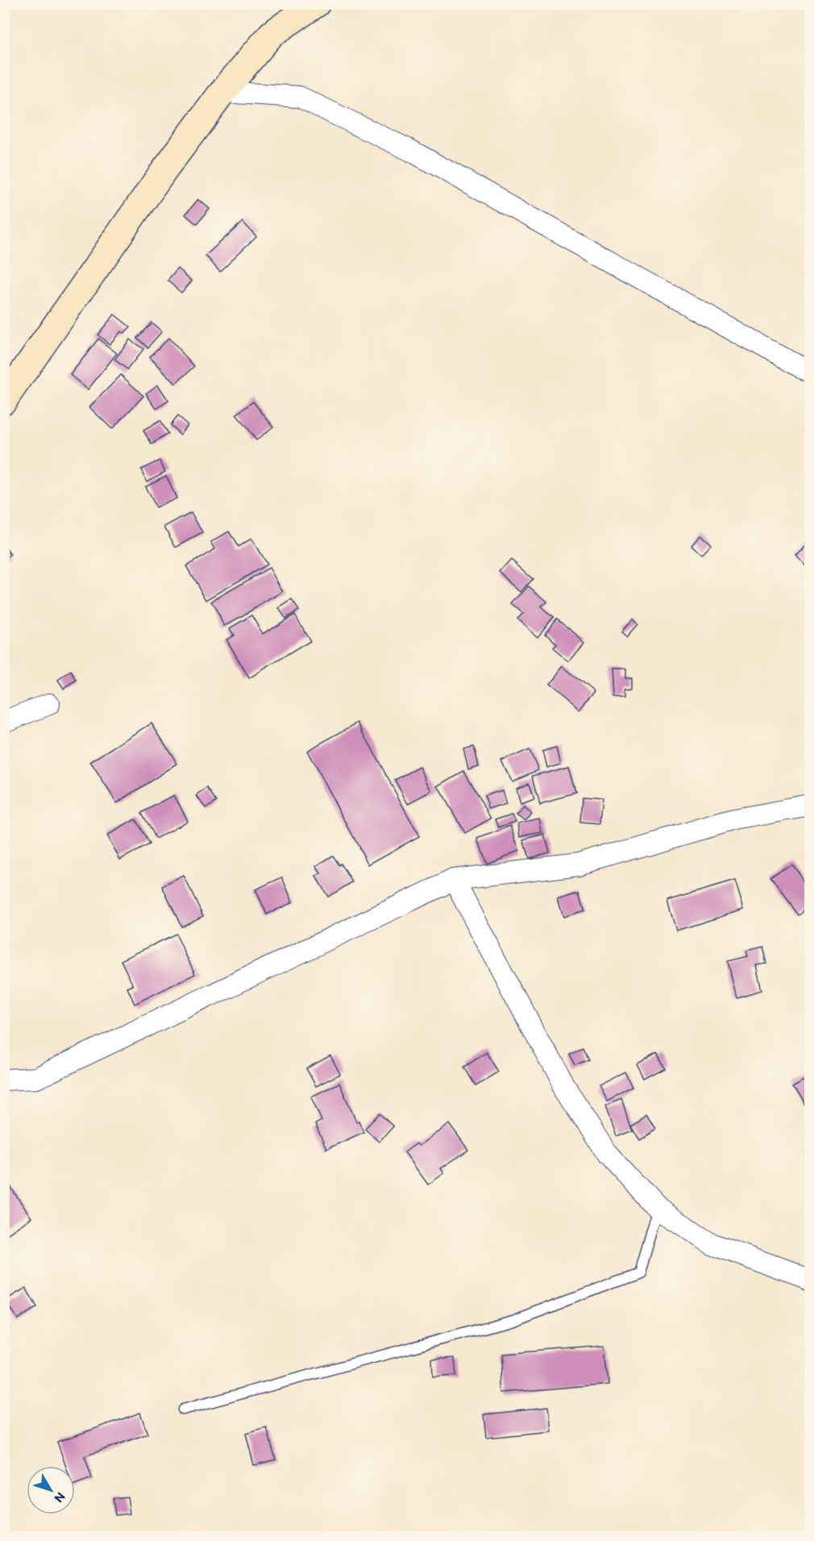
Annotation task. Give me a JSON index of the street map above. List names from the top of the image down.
{
  "north": "bottom right"
}
